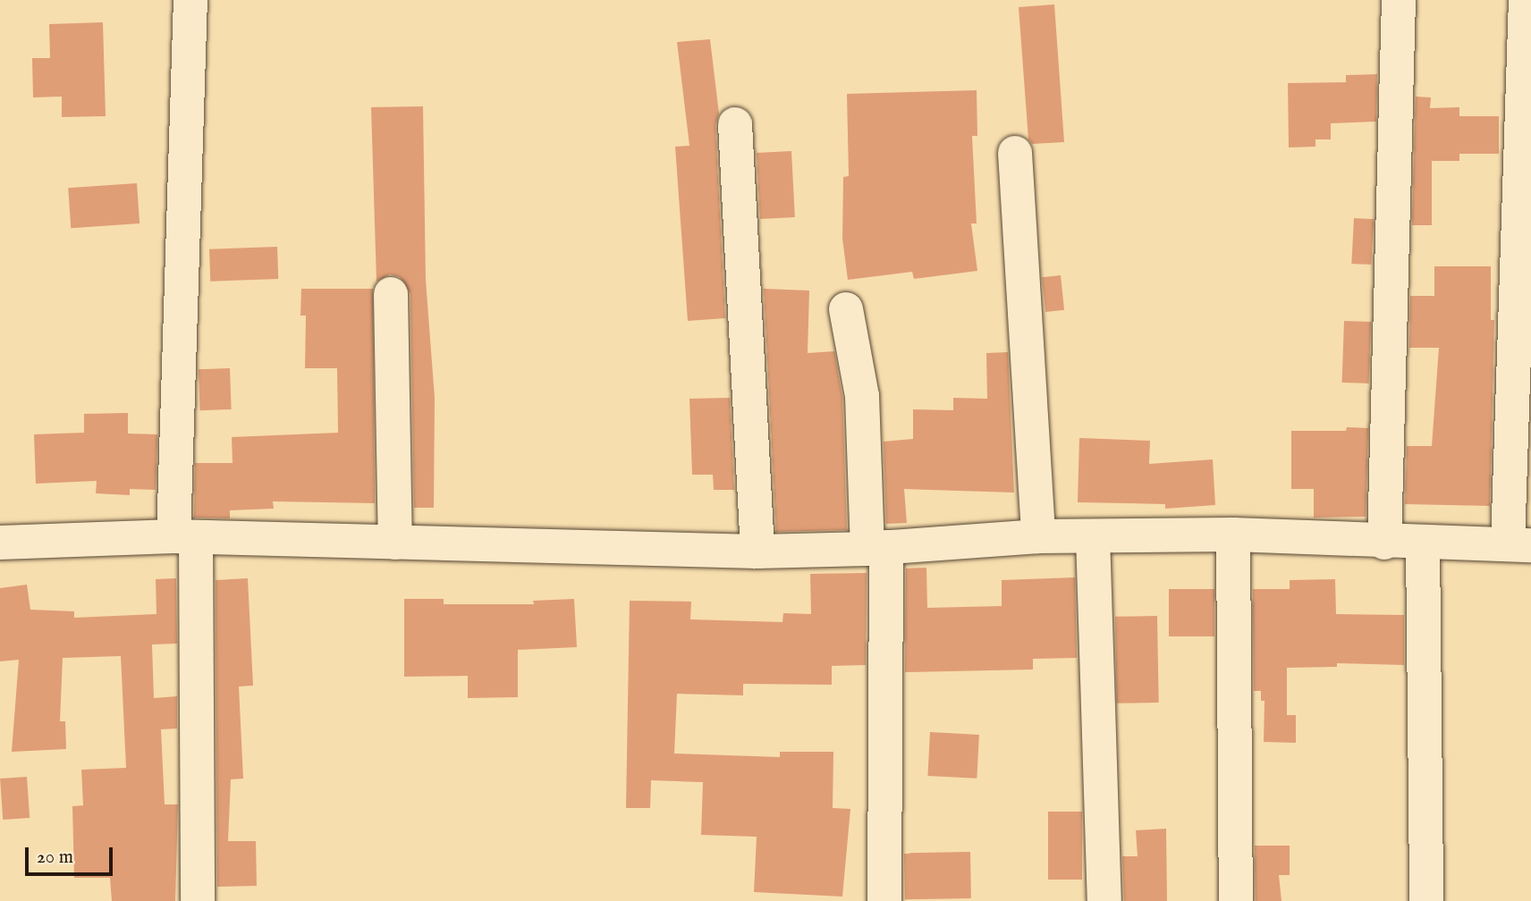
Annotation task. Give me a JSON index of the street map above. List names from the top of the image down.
{
  "scale_bar": "20 m"
}
